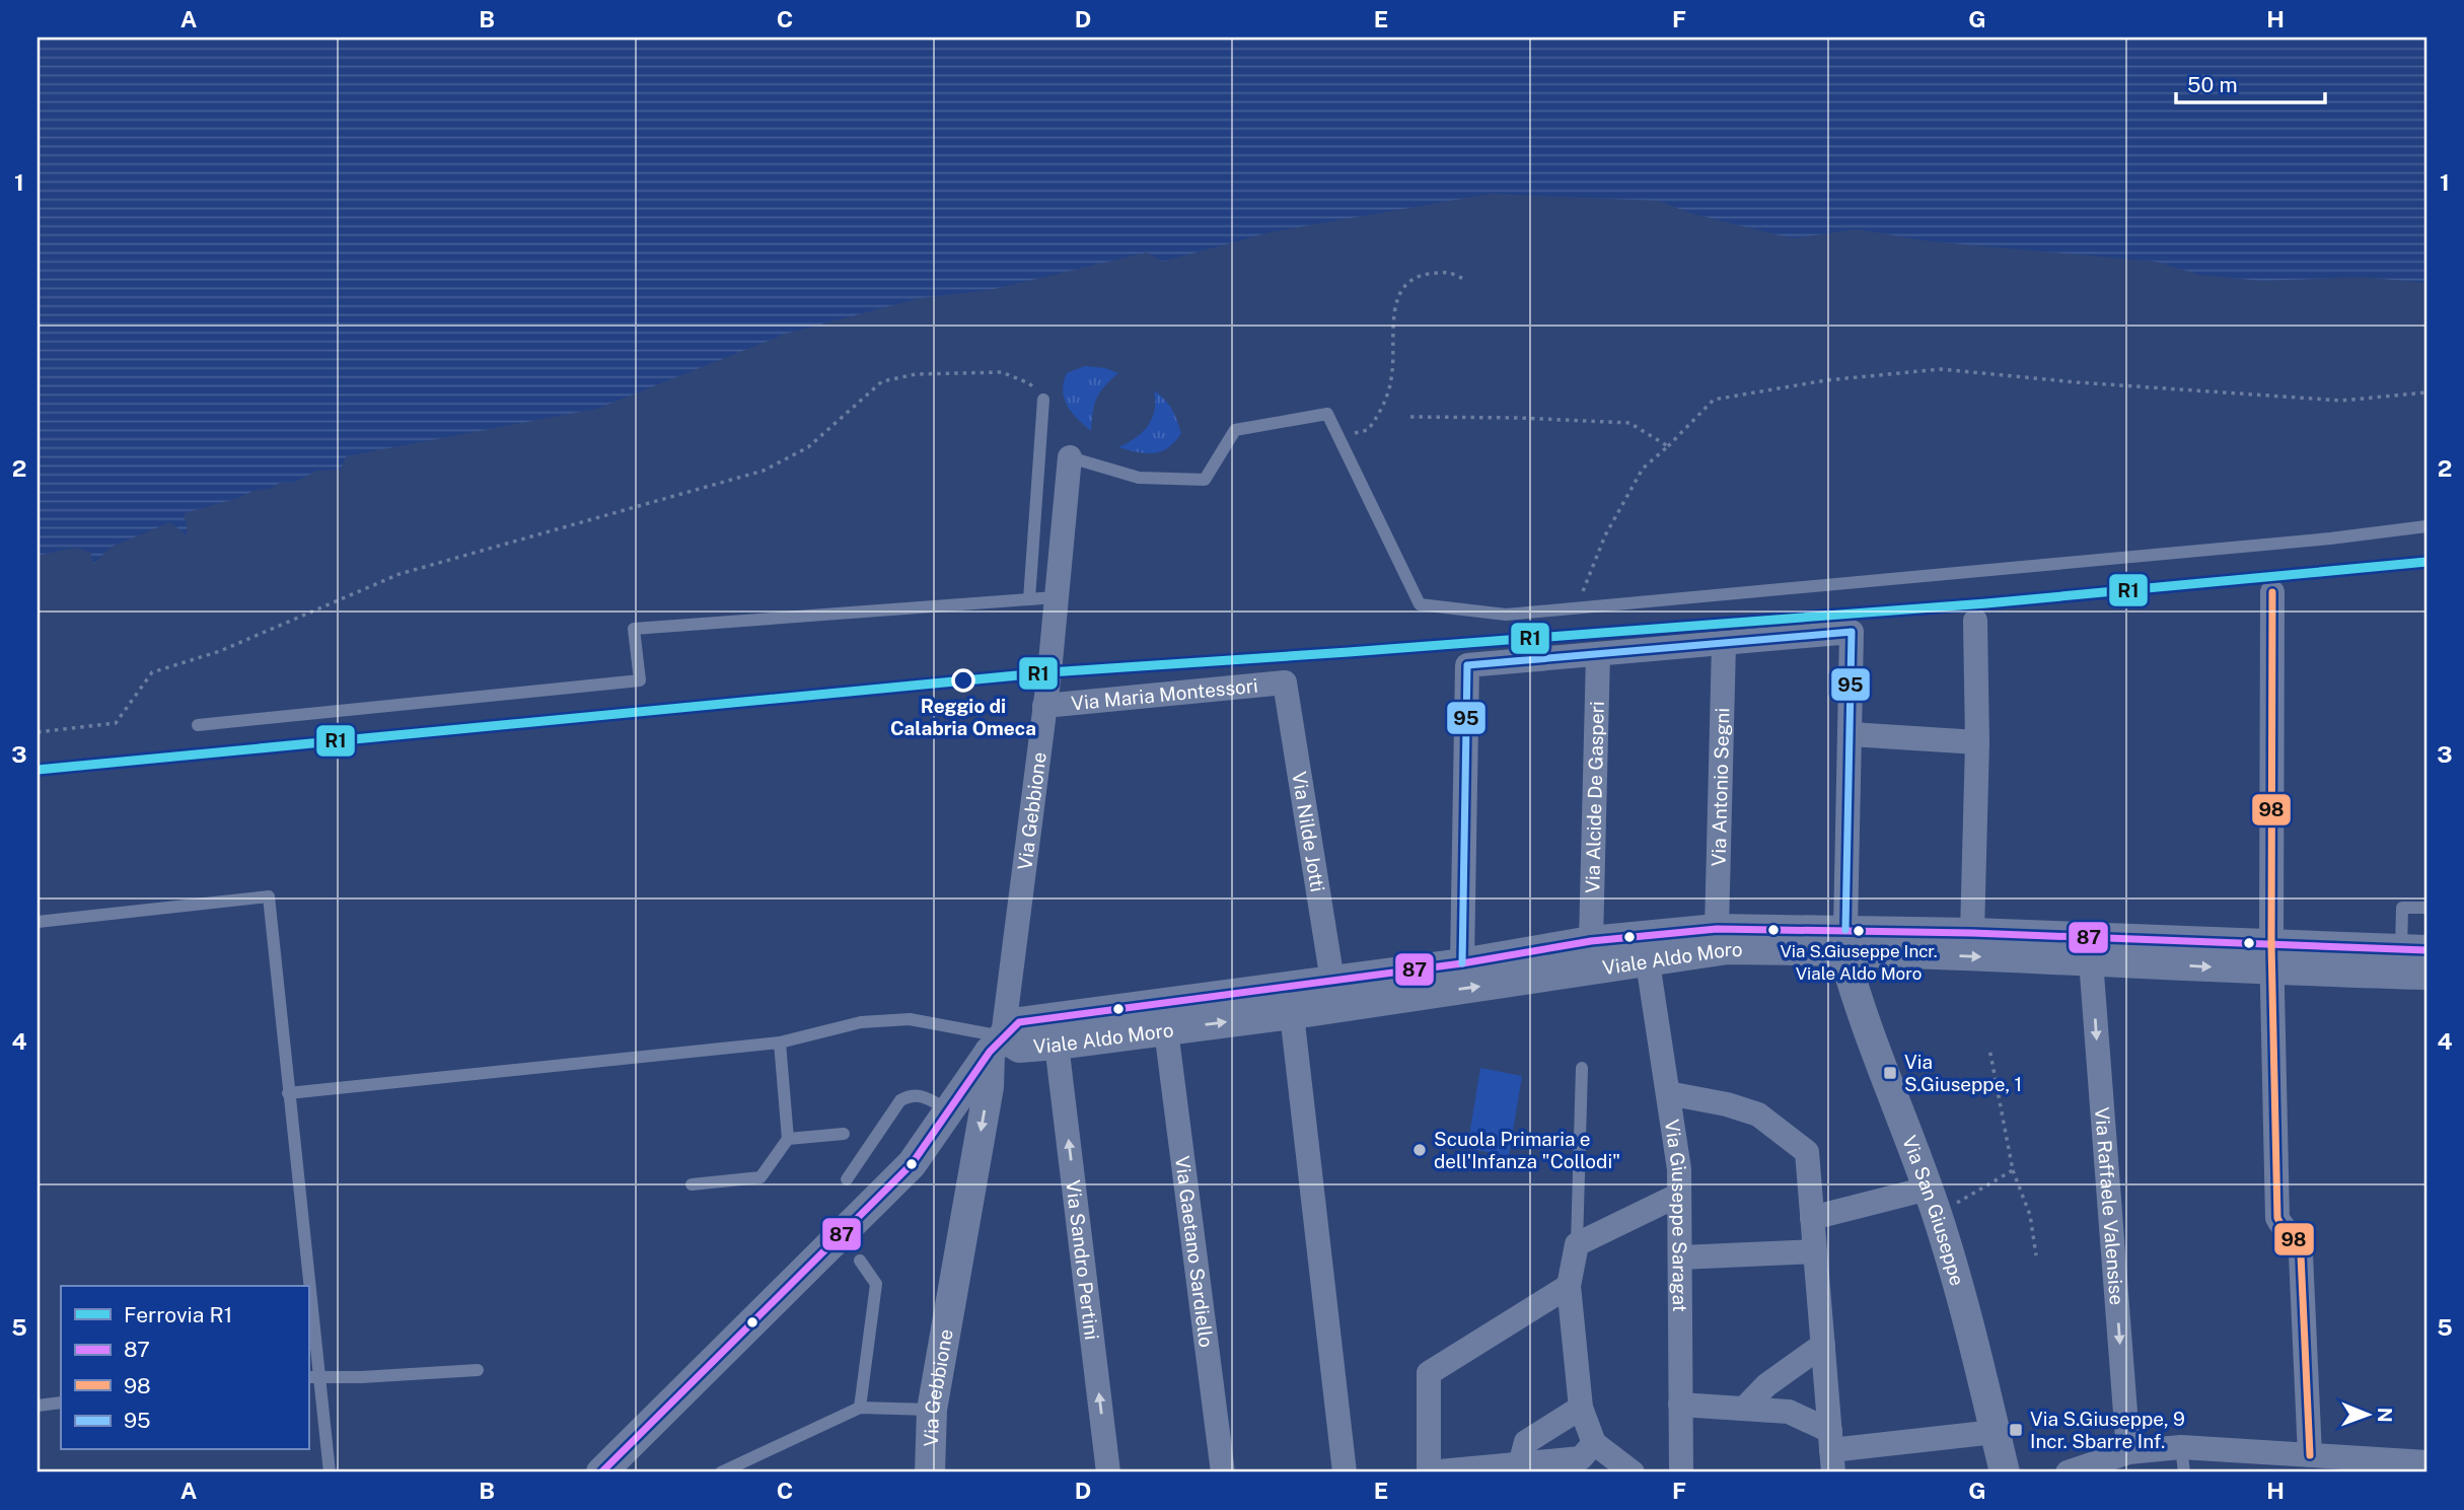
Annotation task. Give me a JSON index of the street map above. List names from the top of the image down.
{
  "streets": {
    "street": [
      "Via Maria Montessori",
      "Via Antonio Segni",
      "Via Alcide De Gasperi",
      "Via Gebbione",
      "Via Nilde Jotti",
      "Viale Aldo Moro",
      "Via Raffaele Valensise",
      "Via San Giuseppe",
      "Via Giuseppe Saragat",
      "Via Gaetano Sardiello",
      "Via Sandro Pertini"
    ]
  },
  "crossings": [
    ["Via Maria Montessori", "Via Gebbione"],
    ["Via Maria Montessori", "Via Nilde Jotti"],
    ["Via Antonio Segni", "Viale Aldo Moro"],
    ["Via Alcide De Gasperi", "Viale Aldo Moro"],
    ["Via Gebbione", "Viale Aldo Moro"],
    ["Via Nilde Jotti", "Viale Aldo Moro"],
    ["Viale Aldo Moro", "Via Raffaele Valensise"],
    ["Viale Aldo Moro", "Via San Giuseppe"],
    ["Viale Aldo Moro", "Via Giuseppe Saragat"],
    ["Viale Aldo Moro", "Via Gaetano Sardiello"],
    ["Viale Aldo Moro", "Via Sandro Pertini"]
  ],
  "one_way": ["Via Gebbione", "Via Sandro Pertini"],
  "places": {
    "other": ["Reggio di Calabria Omeca", "Via S.Giuseppe Incr. Viale Aldo Moro", "Scuola Primaria e dell'Infanza \"Collodi\""],
    "transit": ["Via S.Giuseppe, 1", "Via S.Giuseppe, 9 Incr. Sbarre Inf."]
  },
  "lines": [
    "rail line R1",
    "transit line 98",
    "transit line 95",
    "transit line 87"
  ],
  "legend": [
    "Ferrovia R1",
    "87",
    "98",
    "95"
  ],
  "scale_bar": "50 m",
  "north": "right",
  "grid": {
    "columns": [
      "A",
      "B",
      "C",
      "D",
      "E",
      "F",
      "G",
      "H"
    ],
    "rows": [
      "1",
      "2",
      "3",
      "4",
      "5"
    ]
  }
}
